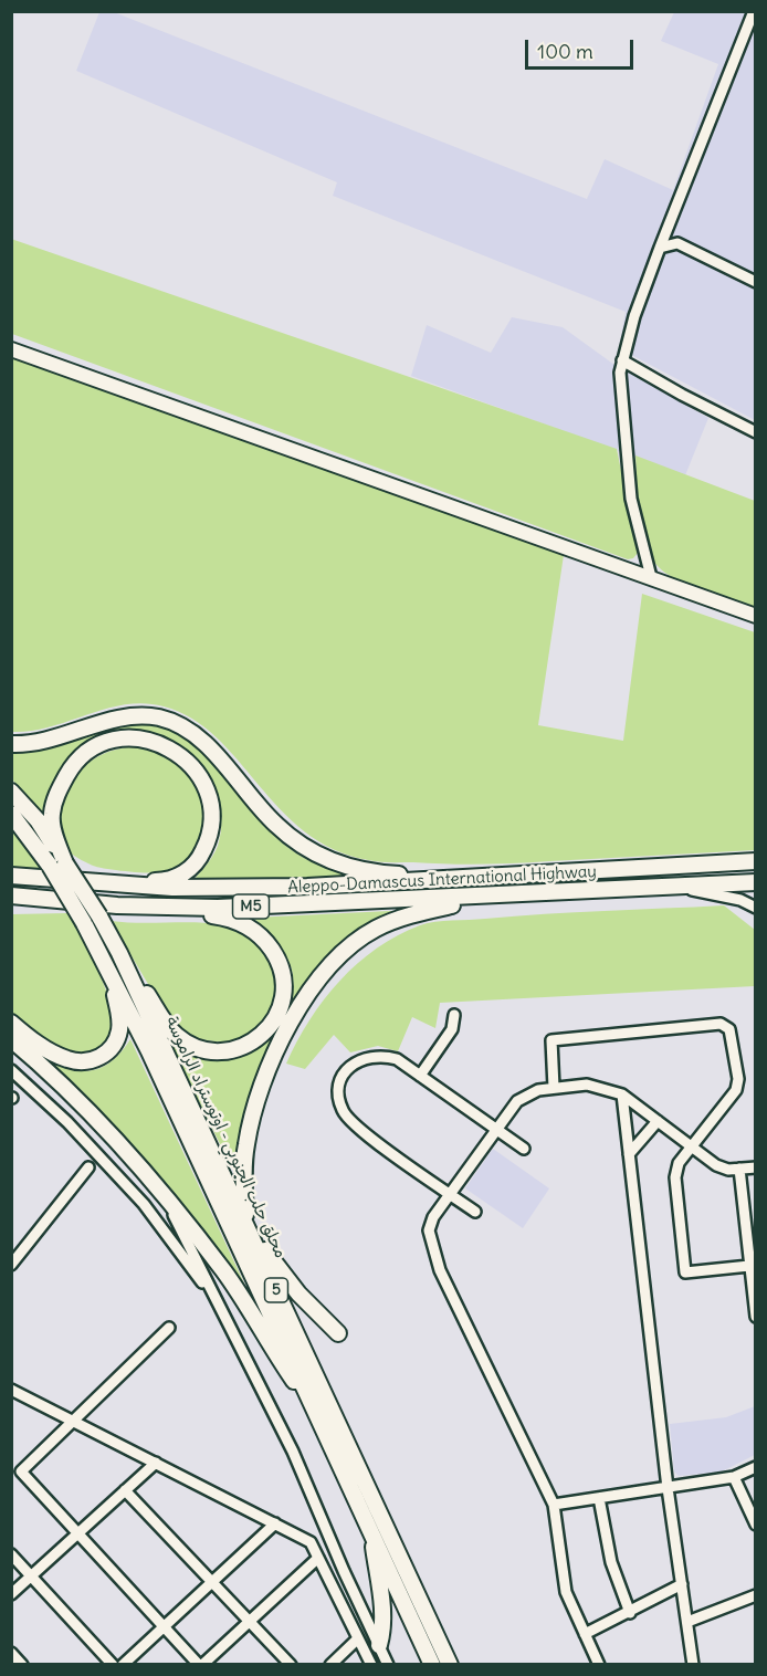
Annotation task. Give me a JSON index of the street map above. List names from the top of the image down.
{
  "streets": {
    "highway": [
      "Aleppo-Damascus International Highway",
      "M5",
      "محلق حلب الجنوبي - اوتوستراد الراموسة",
      "5"
    ]
  },
  "crossings": [
    ["Aleppo-Damascus International Highway", "M5"],
    ["محلق حلب الجنوبي - اوتوستراد الراموسة", "5"]
  ],
  "scale_bar": "100 m"
}
